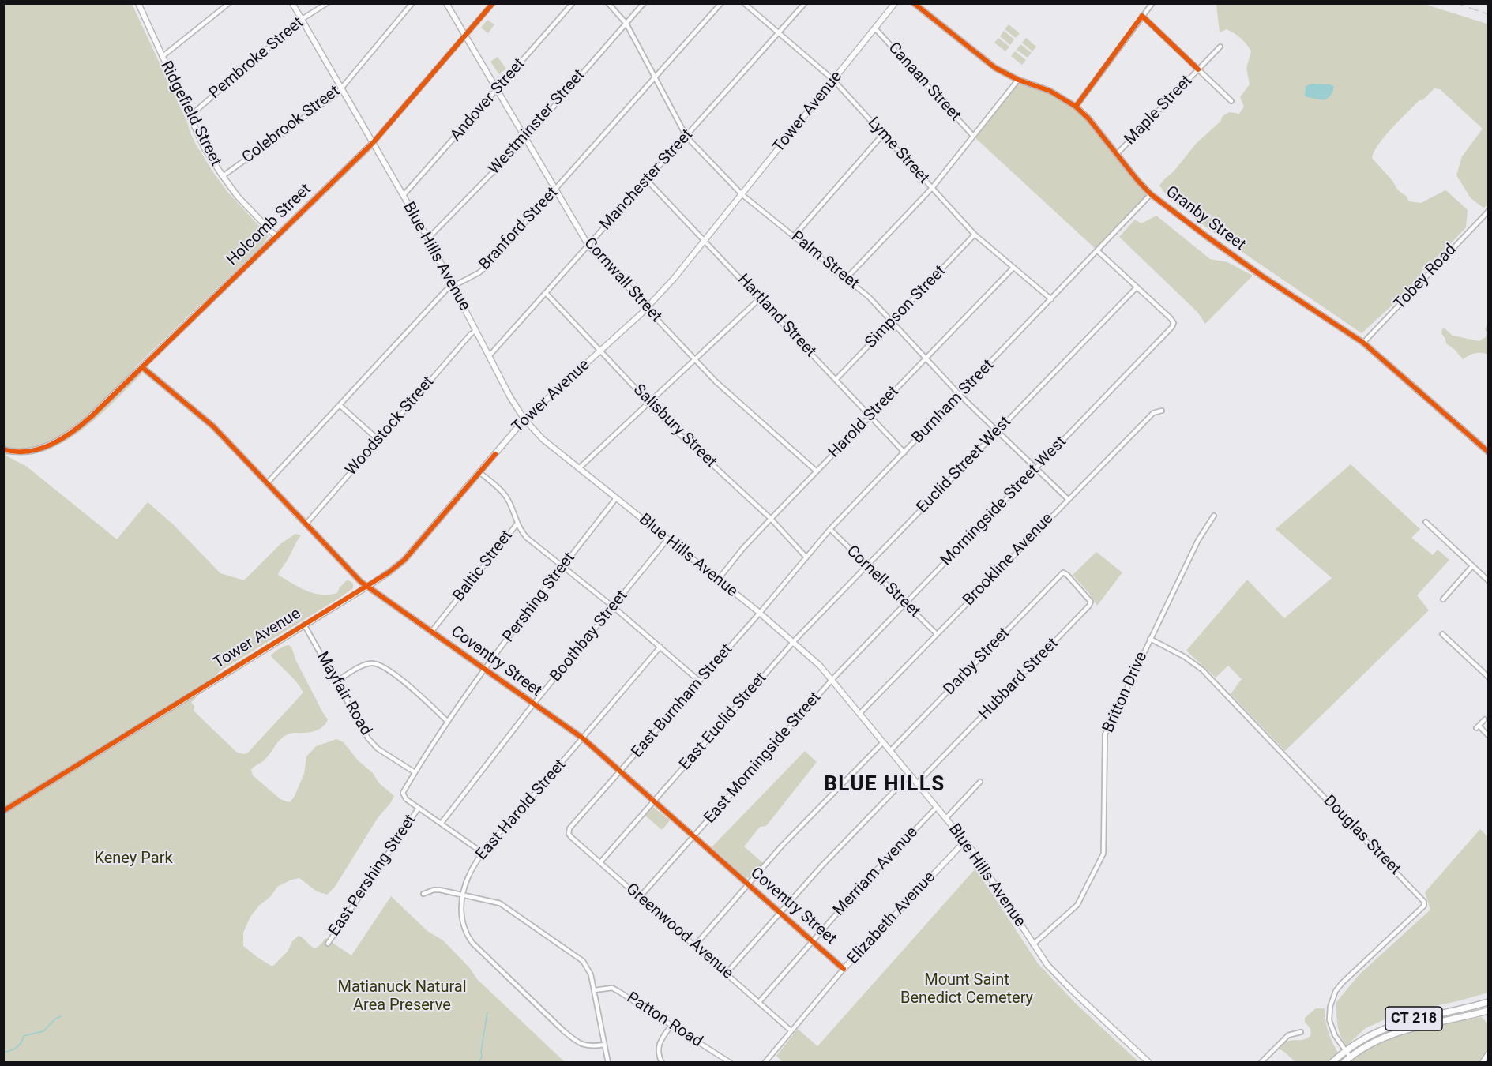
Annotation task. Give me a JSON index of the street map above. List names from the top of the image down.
{
  "streets": {
    "main road": [
      "Tower Avenue",
      "Ridgefield Street",
      "Granby Street",
      "Holcomb Street",
      "Blue Hills Avenue",
      "Cornwall Street",
      "Coventry Street",
      "Elizabeth Avenue",
      "CT 218"
    ],
    "street": [
      "Pembroke Street",
      "Canaan Street",
      "Andover Street",
      "Maple Street",
      "Westminster Street",
      "Colebrook Street",
      "Lyme Street",
      "Manchester Street",
      "Branford Street",
      "Palm Street",
      "Tobey Road",
      "Simpson Street",
      "Hartland Street",
      "Burnham Street",
      "Harold Street",
      "Woodstock Street",
      "Salisbury Street",
      "Euclid Street West",
      "Morningside Street West",
      "Brookline Avenue",
      "Baltic Street",
      "Cornell Street",
      "Pershing Street",
      "Boothbay Street",
      "Darby Street",
      "Hubbard Street",
      "Britton Drive",
      "Mayfair Road",
      "East Burnham Street",
      "East Euclid Street",
      "East Morningside Street",
      "East Harold Street",
      "Douglas Street",
      "Merriam Avenue",
      "East Pershing Street",
      "Greenwood Avenue",
      "Patton Road"
    ]
  },
  "crossings": [
    ["Pembroke Street", "Ridgefield Street"],
    ["Pembroke Street", "Blue Hills Avenue"],
    ["Canaan Street", "Tower Avenue"],
    ["Andover Street", "Blue Hills Avenue"],
    ["Andover Street", "Cornwall Street"],
    ["Maple Street", "Granby Street"],
    ["Tower Avenue", "Lyme Street"],
    ["Tower Avenue", "Blue Hills Avenue"],
    ["Tower Avenue", "Palm Street"],
    ["Tower Avenue", "Cornwall Street"],
    ["Tower Avenue", "Hartland Street"],
    ["Tower Avenue", "Salisbury Street"],
    ["Tower Avenue", "Coventry Street"],
    ["Tower Avenue", "Mayfair Road"],
    ["Ridgefield Street", "Colebrook Street"],
    ["Ridgefield Street", "Holcomb Street"],
    ["Westminster Street", "Blue Hills Avenue"],
    ["Westminster Street", "Palm Street"],
    ["Westminster Street", "Cornwall Street"],
    ["Colebrook Street", "Blue Hills Avenue"],
    ["Lyme Street", "Manchester Street"],
    ["Lyme Street", "Simpson Street"],
    ["Lyme Street", "Burnham Street"],
    ["Lyme Street", "Harold Street"],
    ["Manchester Street", "Blue Hills Avenue"],
    ["Manchester Street", "Palm Street"],
    ["Manchester Street", "Cornwall Street"],
    ["Manchester Street", "Hartland Street"],
    ["Manchester Street", "Salisbury Street"],
    ["Granby Street", "Tobey Road"],
    ["Granby Street", "Burnham Street"],
    ["Holcomb Street", "Blue Hills Avenue"],
    ["Holcomb Street", "Cornwall Street"],
    ["Holcomb Street", "Coventry Street"],
    ["Branford Street", "Blue Hills Avenue"],
    ["Branford Street", "Palm Street"],
    ["Branford Street", "Cornwall Street"],
    ["Branford Street", "Coventry Street"],
    ["Blue Hills Avenue", "Burnham Street"],
    ["Blue Hills Avenue", "Harold Street"],
    ["Blue Hills Avenue", "Woodstock Street"],
    ["Blue Hills Avenue", "Euclid Street West"],
    ["Blue Hills Avenue", "Morningside Street West"],
    ["Blue Hills Avenue", "Brookline Avenue"],
    ["Blue Hills Avenue", "Pershing Street"],
    ["Blue Hills Avenue", "Boothbay Street"],
    ["Blue Hills Avenue", "Darby Street"],
    ["Blue Hills Avenue", "Hubbard Street"],
    ["Blue Hills Avenue", "Britton Drive"],
    ["Blue Hills Avenue", "East Burnham Street"],
    ["Blue Hills Avenue", "East Euclid Street"],
    ["Blue Hills Avenue", "East Morningside Street"],
    ["Blue Hills Avenue", "Merriam Avenue"],
    ["Blue Hills Avenue", "Elizabeth Avenue"],
    ["Palm Street", "Simpson Street"],
    ["Palm Street", "Burnham Street"],
    ["Palm Street", "Harold Street"],
    ["Palm Street", "Euclid Street West"],
    ["Palm Street", "Morningside Street West"],
    ["Palm Street", "Brookline Avenue"],
    ["Cornwall Street", "Harold Street"],
    ["Simpson Street", "Hartland Street"],
    ["Hartland Street", "Burnham Street"],
    ["Hartland Street", "Harold Street"],
    ["Burnham Street", "Salisbury Street"],
    ["Burnham Street", "Cornell Street"],
    ["Burnham Street", "East Burnham Street"],
    ["Harold Street", "Salisbury Street"],
    ["Woodstock Street", "Coventry Street"],
    ["Euclid Street West", "Morningside Street West"],
    ["Euclid Street West", "Cornell Street"],
    ["Euclid Street West", "East Euclid Street"],
    ["Morningside Street West", "Cornell Street"],
    ["Morningside Street West", "East Morningside Street"],
    ["Brookline Avenue", "Cornell Street"],
    ["Baltic Street", "Coventry Street"],
    ["Pershing Street", "Coventry Street"],
    ["Pershing Street", "Mayfair Road"],
    ["Pershing Street", "East Pershing Street"],
    ["Boothbay Street", "Coventry Street"],
    ["Coventry Street", "East Burnham Street"],
    ["Coventry Street", "East Euclid Street"],
    ["Coventry Street", "East Morningside Street"],
    ["Coventry Street", "East Harold Street"],
    ["Coventry Street", "Merriam Avenue"],
    ["Coventry Street", "Elizabeth Avenue"],
    ["Darby Street", "Hubbard Street"],
    ["Britton Drive", "Douglas Street"],
    ["East Burnham Street", "Greenwood Avenue"],
    ["East Euclid Street", "Greenwood Avenue"],
    ["East Morningside Street", "Greenwood Avenue"],
    ["Douglas Street", "CT 218"],
    ["Merriam Avenue", "Greenwood Avenue"],
    ["Elizabeth Avenue", "Greenwood Avenue"]
  ],
  "districts": ["BLUE HILLS"],
  "parks": ["Keney Park", "Mount Saint Benedict Cemetery", "Matianuck Natural Area Preserve"]
}
